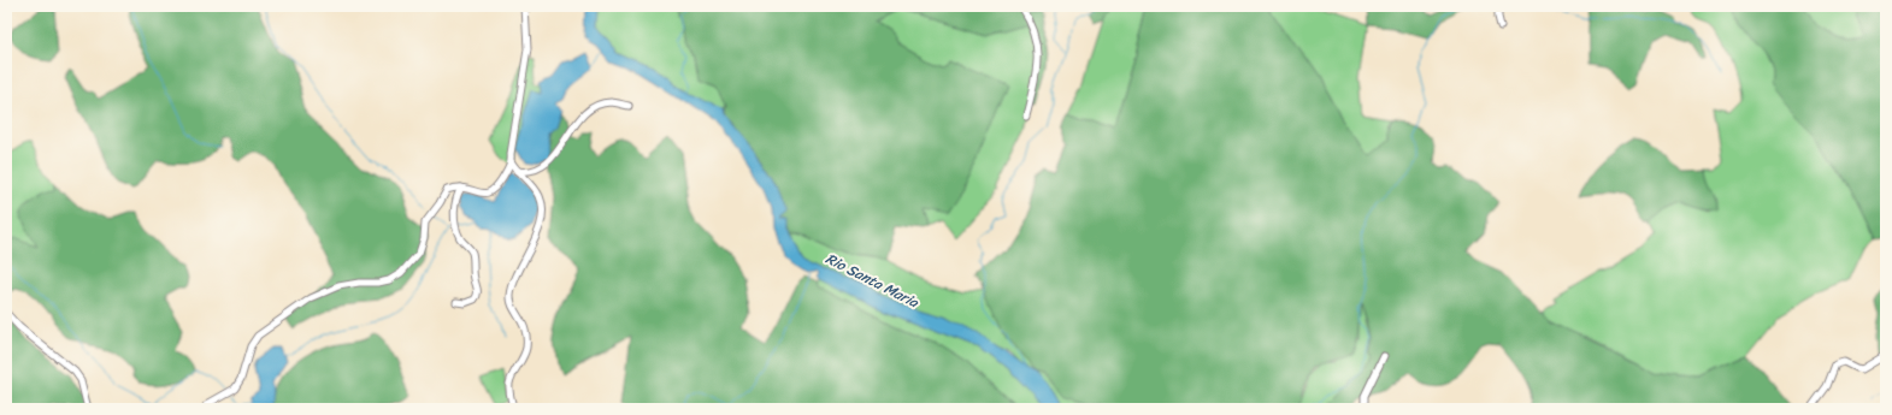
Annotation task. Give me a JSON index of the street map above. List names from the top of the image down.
{
  "water": ["Rio Santa Maria"]
}
